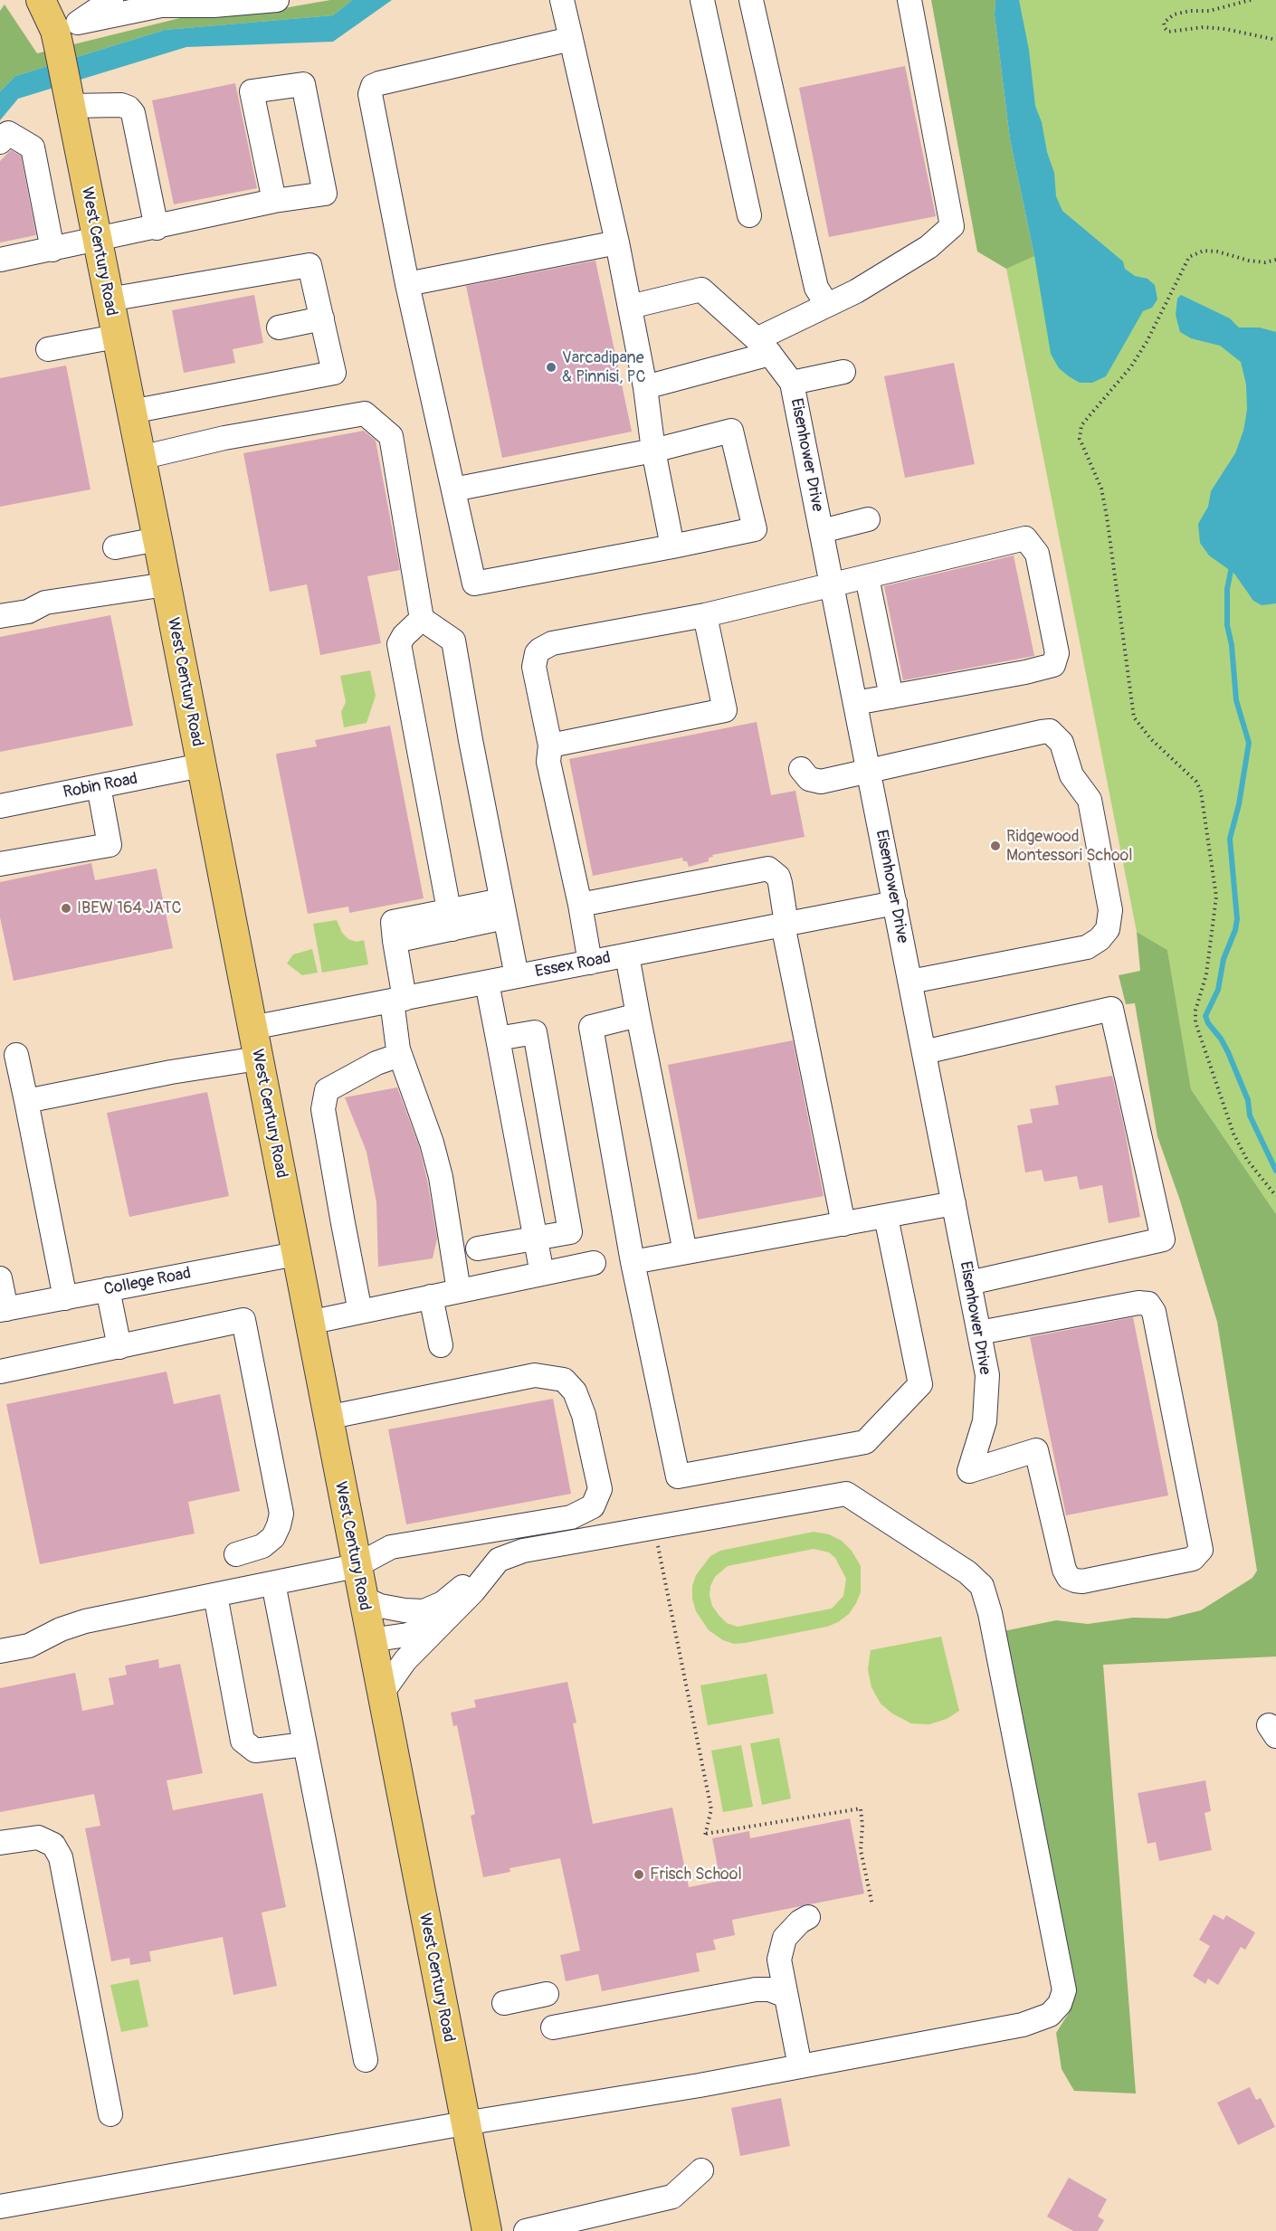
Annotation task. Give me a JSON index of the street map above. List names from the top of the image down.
{
  "streets": {
    "main road": ["West Century Road"],
    "street": [
      "Eisenhower Drive",
      "Robin Road",
      "Essex Road",
      "College Road"
    ]
  },
  "crossings": [
    ["West Century Road", "Robin Road"],
    ["West Century Road", "Essex Road"],
    ["West Century Road", "College Road"],
    ["Eisenhower Drive", "Essex Road"]
  ],
  "places": [
    "Varcadipane & Pinnisi, PC",
    "Ridgewood Montessori School",
    "IBEW 164 JATC",
    "Frisch School"
  ]
}
